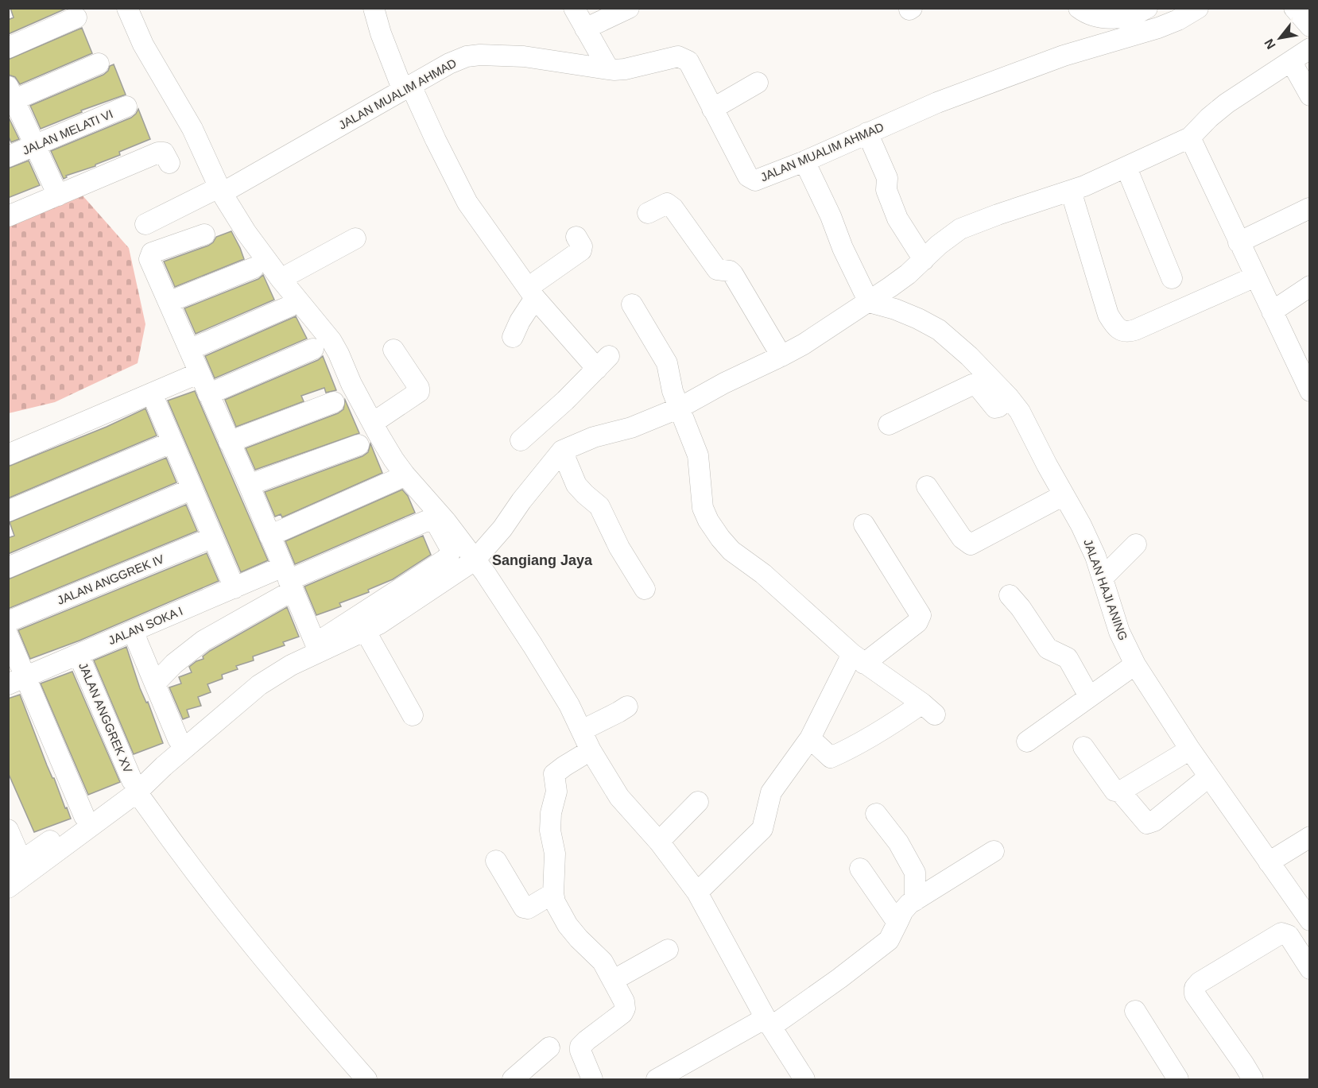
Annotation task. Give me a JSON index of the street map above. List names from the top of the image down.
{
  "streets": {
    "street": [
      "JALAN MUALIM AHMAD",
      "JALAN MELATI VI",
      "JALAN ANGGREK IV",
      "JALAN HAJI ANING",
      "JALAN SOKA I",
      "JALAN ANGGREK XV"
    ]
  },
  "crossings": [
    ["JALAN SOKA I", "JALAN ANGGREK XV"]
  ],
  "districts": ["Sangiang Jaya"],
  "north": "bottom left"
}
